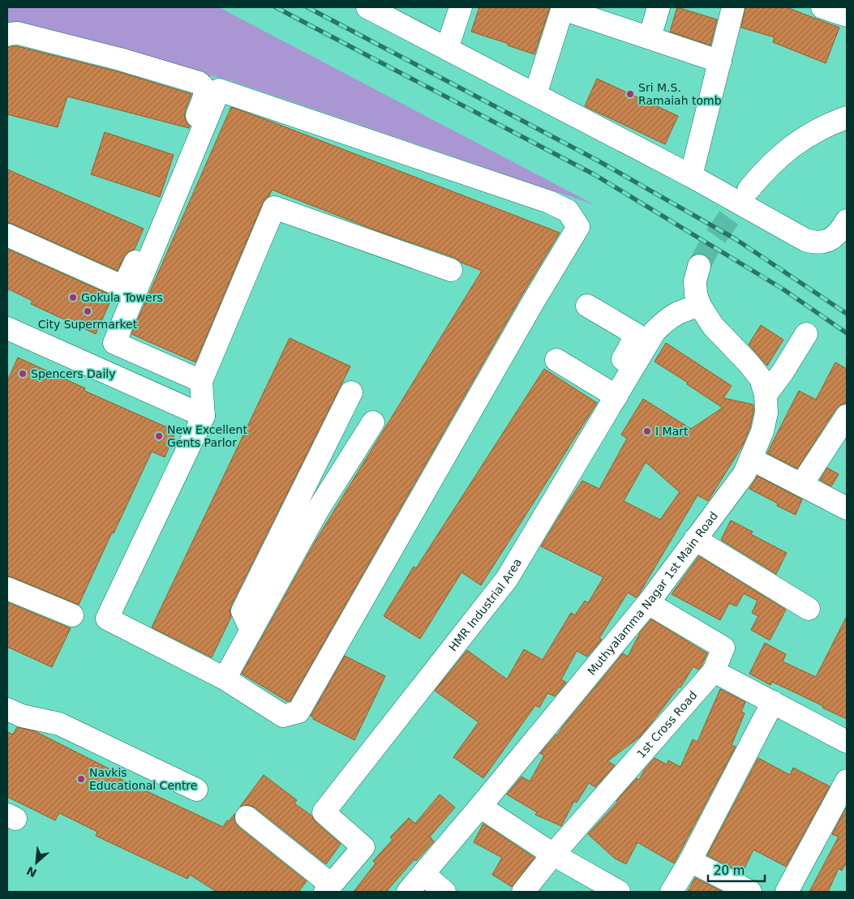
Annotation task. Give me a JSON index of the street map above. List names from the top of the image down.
{
  "streets": {
    "street": ["Muthyalamma Nagar 1st Main Road", "HMR Industrial Area", "1st Cross Road"]
  },
  "crossings": [
    ["Muthyalamma Nagar 1st Main Road", "HMR Industrial Area"],
    ["Muthyalamma Nagar 1st Main Road", "1st Cross Road"]
  ],
  "places": [
    "Sri M.S. Ramaiah tomb",
    "Gokula Towers",
    "City Supermarket",
    "Spencers Daily",
    "I Mart",
    "New Excellent Gents Parlor",
    "Navkis Educational Centre"
  ],
  "scale_bar": "20 m",
  "north": "bottom left"
}
